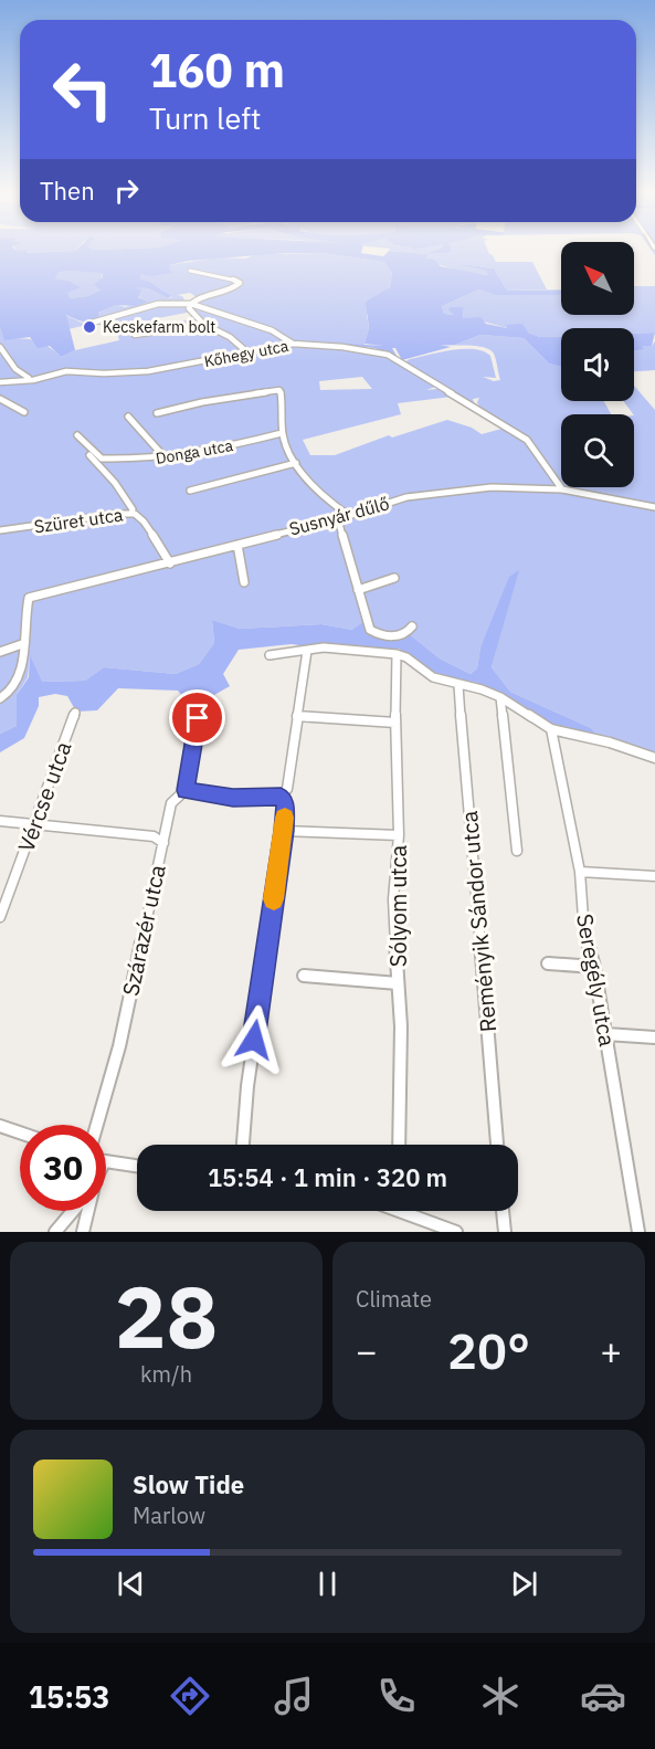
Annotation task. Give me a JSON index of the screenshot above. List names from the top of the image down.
{
  "streets": {
    "street": [
      "Kőhegy utca",
      "Donga utca",
      "Susnyár dűlő",
      "Szüret utca",
      "Vércse utca",
      "Sólyom utca",
      "Reményik Sándor utca",
      "Szárazér utca",
      "Seregély utca"
    ]
  },
  "crossings": [
    ["Kőhegy utca", "Susnyár dűlő"],
    ["Susnyár dűlő", "Szüret utca"]
  ],
  "places": ["Kecskefarm bolt"],
  "north": "top left",
  "page": {
    "turn": ["160 m", "Turn left"],
    "then": "Then",
    "limit": "30",
    "trip": "15:54 · 1 min · 320 m",
    "tile": [
      ["28", "km/h"],
      "Climate"
    ],
    "heat": ["−", "20°", "+"],
    "song": ["Slow Tide", "Marlow"],
    "tabs": "15:53"
  }
}
